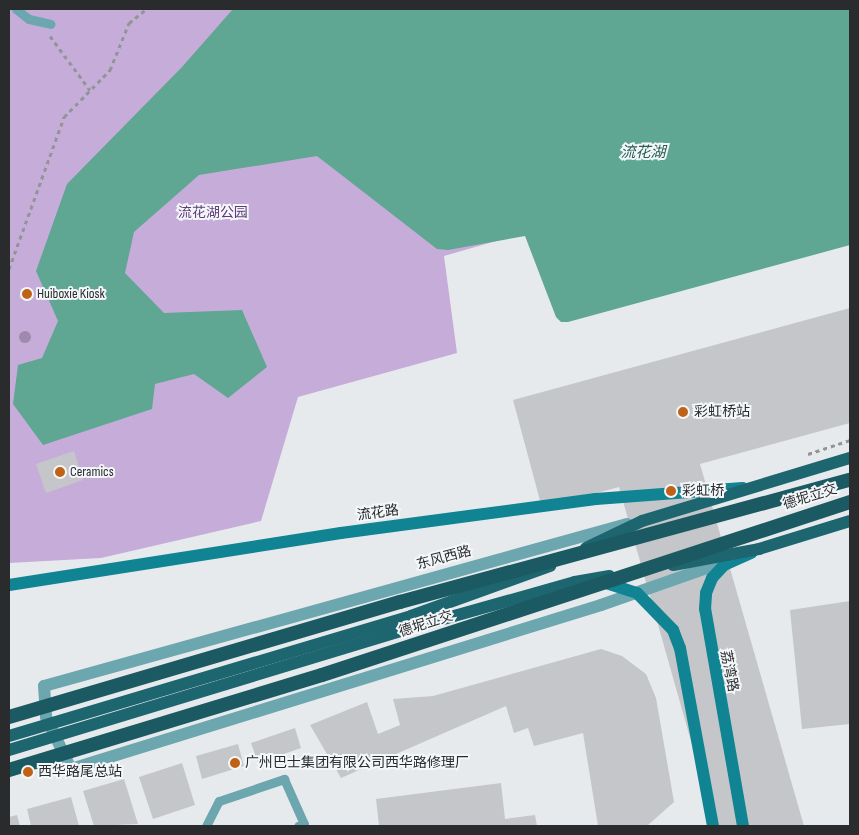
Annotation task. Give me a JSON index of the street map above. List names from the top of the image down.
{
  "streets": {
    "highway": ["德坭立交"],
    "main road": ["流花路", "东风西路", "荔湾路"]
  },
  "crossings": [
    ["流花路", "东风西路"]
  ],
  "water": ["流花湖"],
  "parks": ["流花湖公园"],
  "places": [
    "Huiboxie Kiosk",
    "彩虹桥站",
    "Ceramics",
    "彩虹桥",
    "广州巴士集团有限公司西华路修理厂",
    "西华路尾总站"
  ]
}
